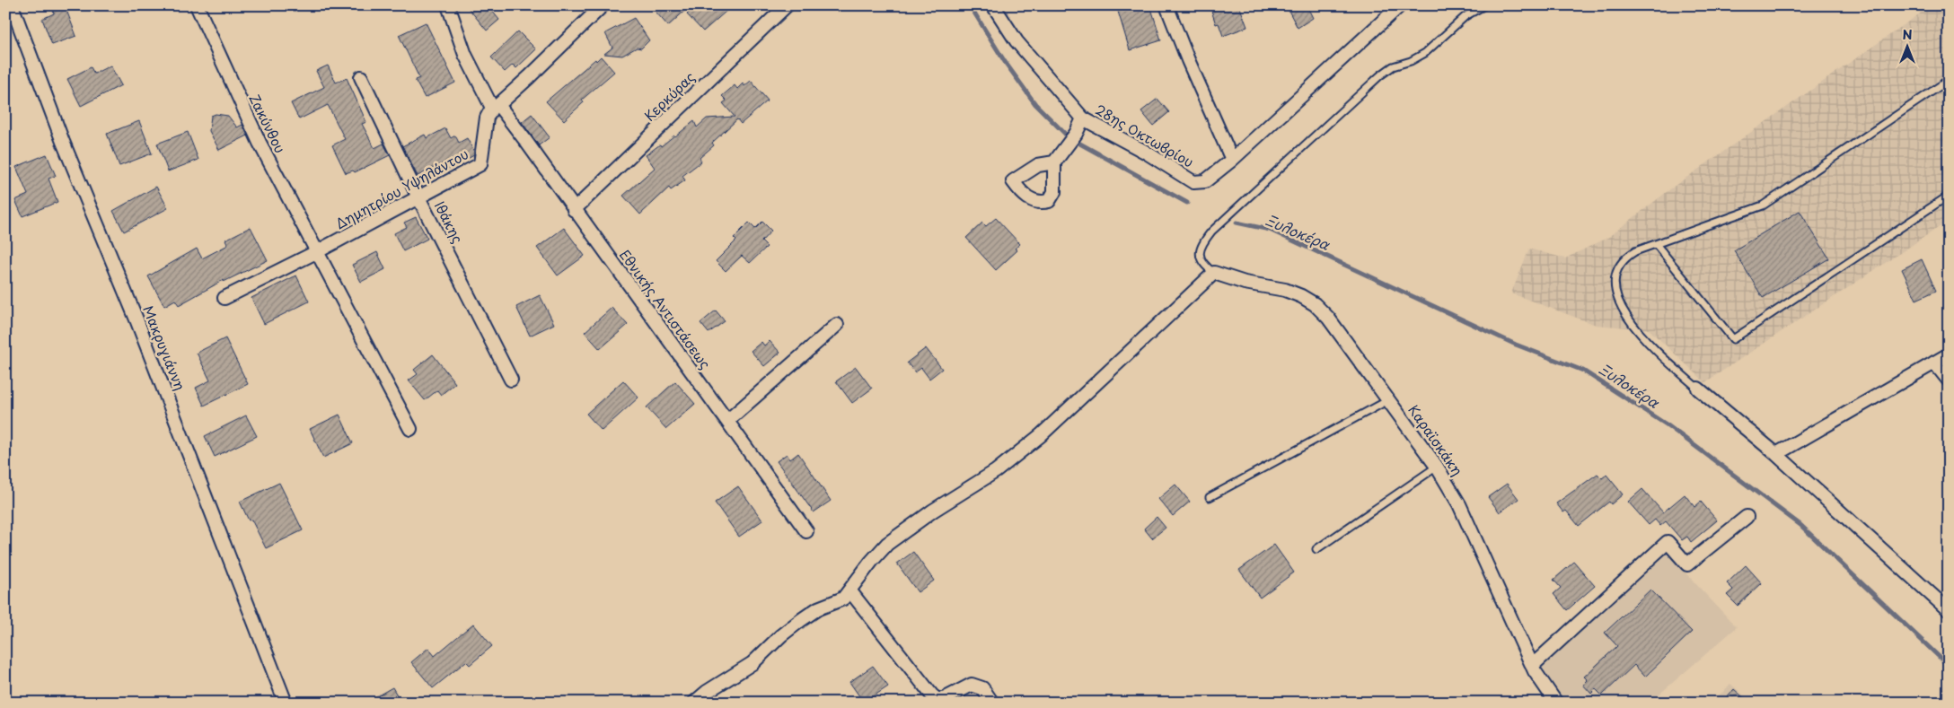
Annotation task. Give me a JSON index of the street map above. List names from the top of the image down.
{
  "streets": {
    "street": [
      "Κερκύρας",
      "Ζακύνθου",
      "28ης Οκτωβρίου",
      "Δημητρίου Υψηλάντου",
      "Ιθάκης",
      "Εθνικής Αντιστάσεως",
      "Μακρυγιάννη",
      "Καραϊσκάκη"
    ]
  },
  "crossings": [
    ["Κερκύρας", "Εθνικής Αντιστάσεως"],
    ["Ζακύνθου", "Δημητρίου Υψηλάντου"],
    ["Δημητρίου Υψηλάντου", "Ιθάκης"],
    ["Δημητρίου Υψηλάντου", "Εθνικής Αντιστάσεως"]
  ],
  "water": ["Ξυλοκέρα"],
  "north": "top"
}
